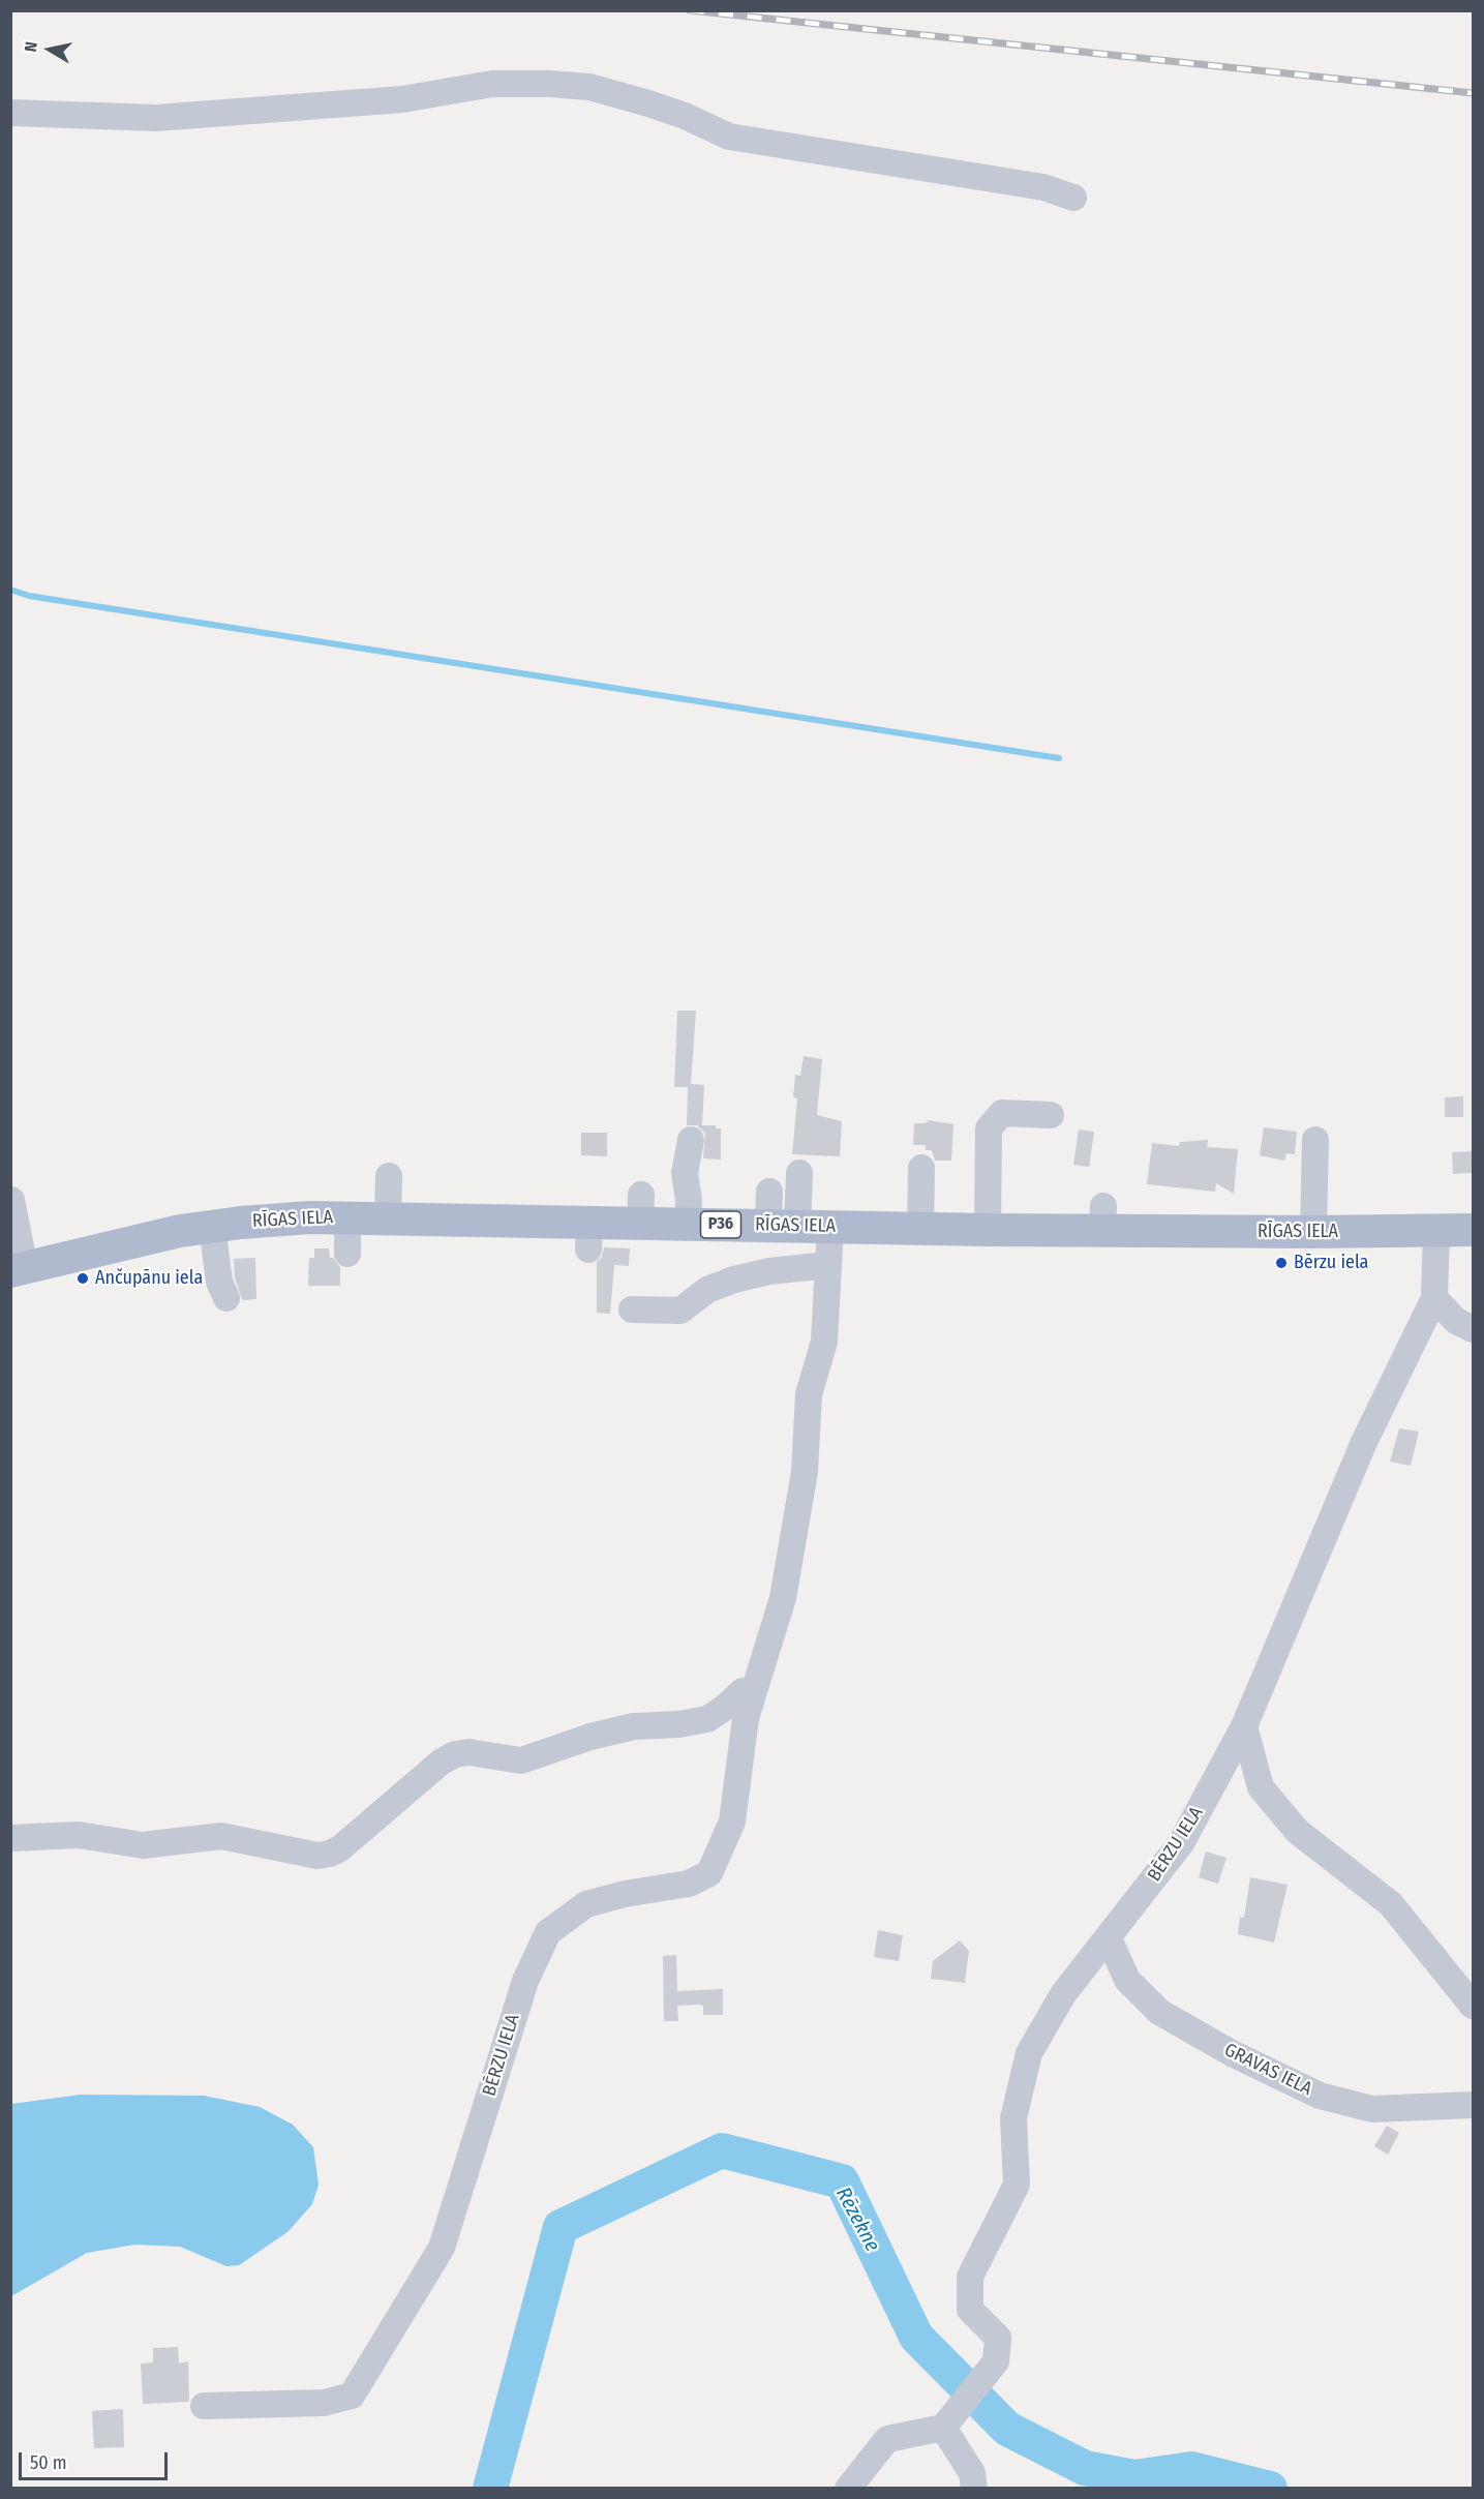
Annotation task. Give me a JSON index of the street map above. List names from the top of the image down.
{
  "streets": {
    "main road": ["RĪGAS IELA", "P36"],
    "street": ["BĒRZU IELA", "GRAVAS IELA"]
  },
  "crossings": [
    ["RĪGAS IELA", "BĒRZU IELA"],
    ["BĒRZU IELA", "GRAVAS IELA"]
  ],
  "water": ["Rēzekne"],
  "places": ["Bērzu iela", "Ančupānu iela"],
  "scale_bar": "50 m",
  "north": "left"
}
